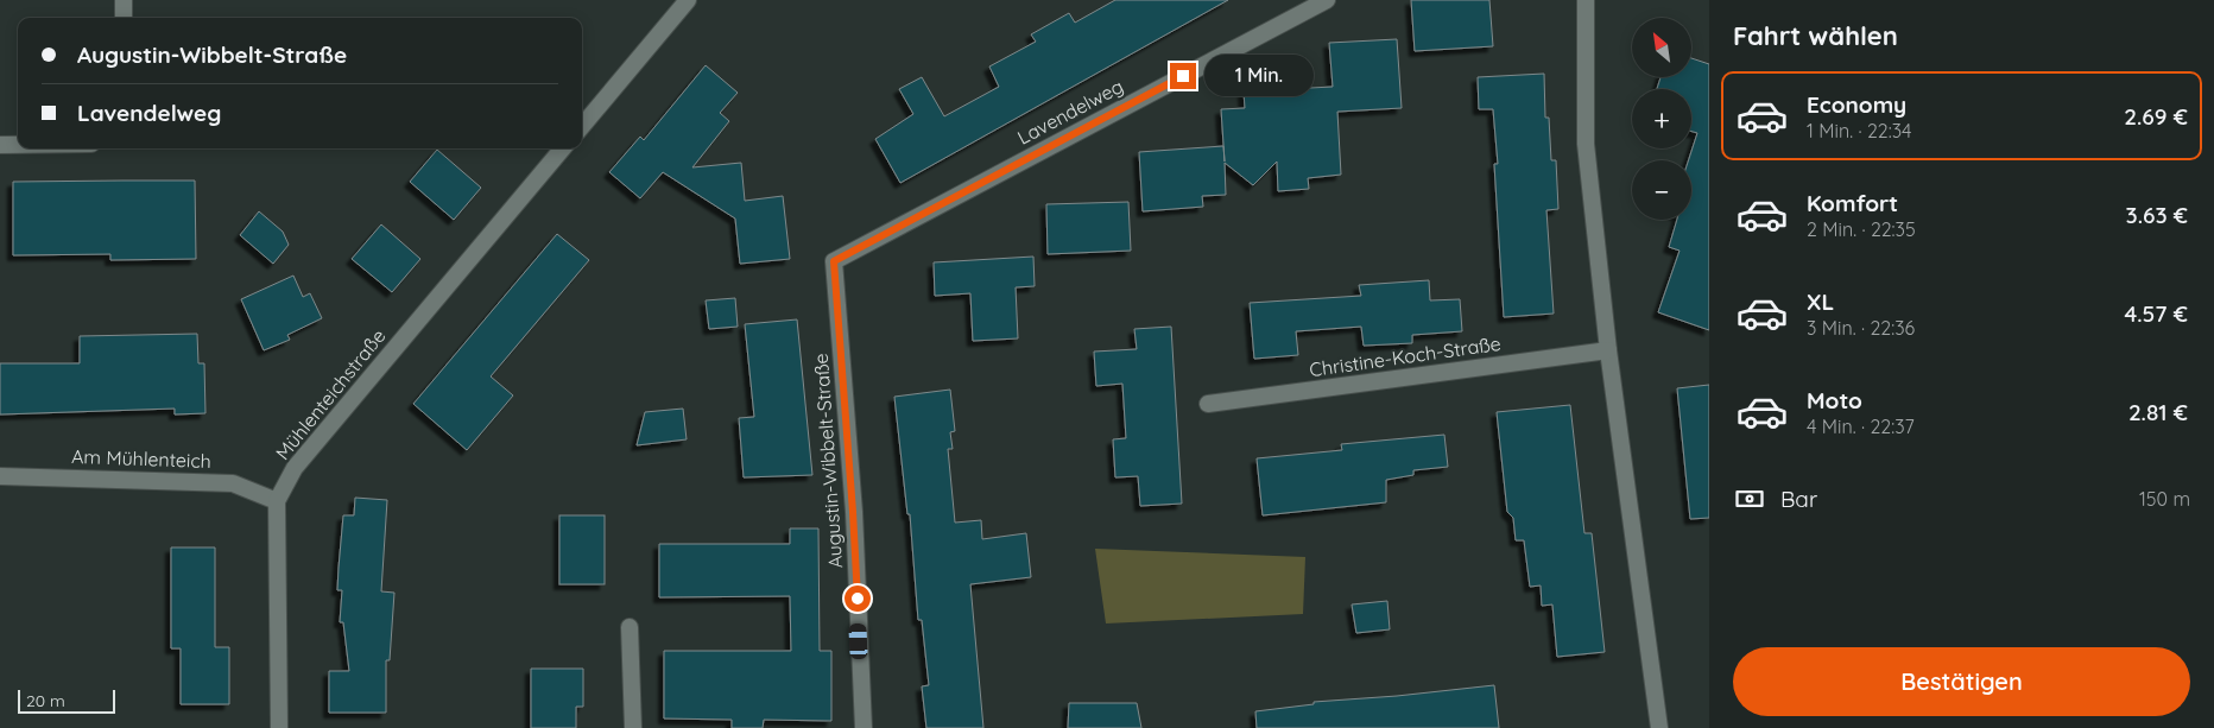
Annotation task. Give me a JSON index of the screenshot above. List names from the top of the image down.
{
  "streets": {
    "street": [
      "Lavendelweg",
      "Christine-Koch-Straße",
      "Mühlenteichstraße",
      "Am Mühlenteich",
      "Augustin-Wibbelt-Straße"
    ]
  },
  "crossings": [
    ["Lavendelweg", "Augustin-Wibbelt-Straße"],
    ["Mühlenteichstraße", "Am Mühlenteich"]
  ],
  "scale_bar": "20 m",
  "north": "top left",
  "page": {
    "heading": "Fahrt wählen",
    "map_buttons": ["+", "−"],
    "banner": ["Augustin-Wibbelt-Straße", "Lavendelweg"],
    "bubble": "1 Min.",
    "list": [
      {
        "name": "Economy",
        "note": "1 Min. · 22:34",
        "value": "2.69 €"
      },
      {
        "name": "Komfort",
        "note": "2 Min. · 22:35",
        "value": "3.63 €"
      },
      {
        "name": "XL",
        "note": "3 Min. · 22:36",
        "value": "4.57 €"
      },
      {
        "name": "Moto",
        "note": "4 Min. · 22:37",
        "value": "2.81 €"
      }
    ],
    "pay": ["Bar", "150 m"],
    "buttons": "Bestätigen",
    "scale": "20 m"
  }
}
